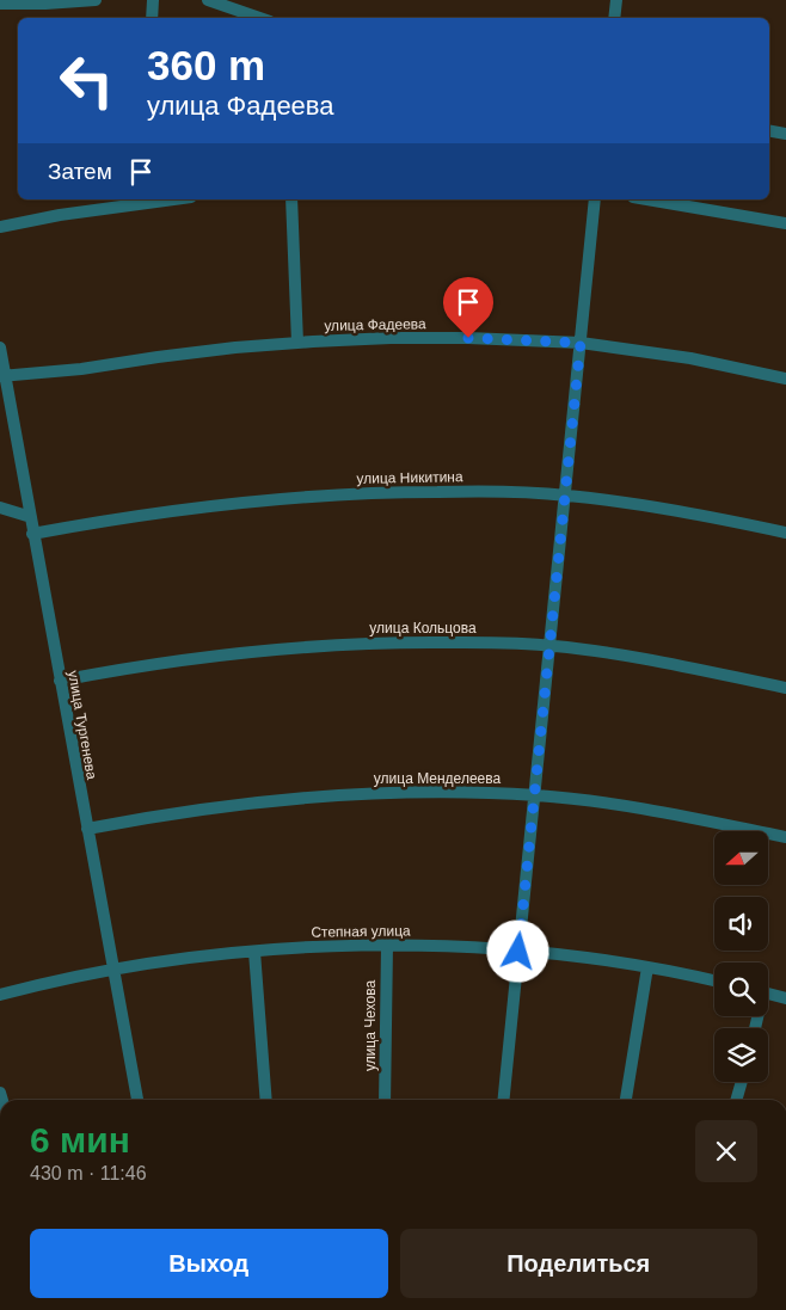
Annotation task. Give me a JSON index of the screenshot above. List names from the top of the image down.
{
  "streets": {
    "street": [
      "улица Фадеева",
      "улица Никитина",
      "улица Кольцова",
      "улица Тургенева",
      "улица Менделеева",
      "Степная улица",
      "улица Чехова"
    ]
  },
  "crossings": [
    ["улица Фадеева", "улица Тургенева"],
    ["улица Никитина", "улица Тургенева"],
    ["улица Кольцова", "улица Тургенева"],
    ["улица Тургенева", "улица Менделеева"],
    ["улица Тургенева", "Степная улица"],
    ["Степная улица", "улица Чехова"]
  ],
  "north": "left",
  "page": {
    "turn": ["360 m", "улица Фадеева"],
    "then": "Затем",
    "heading": ["6 мин", "430 m · 11:46"],
    "buttons": ["Выход", "Поделиться"]
  }
}
